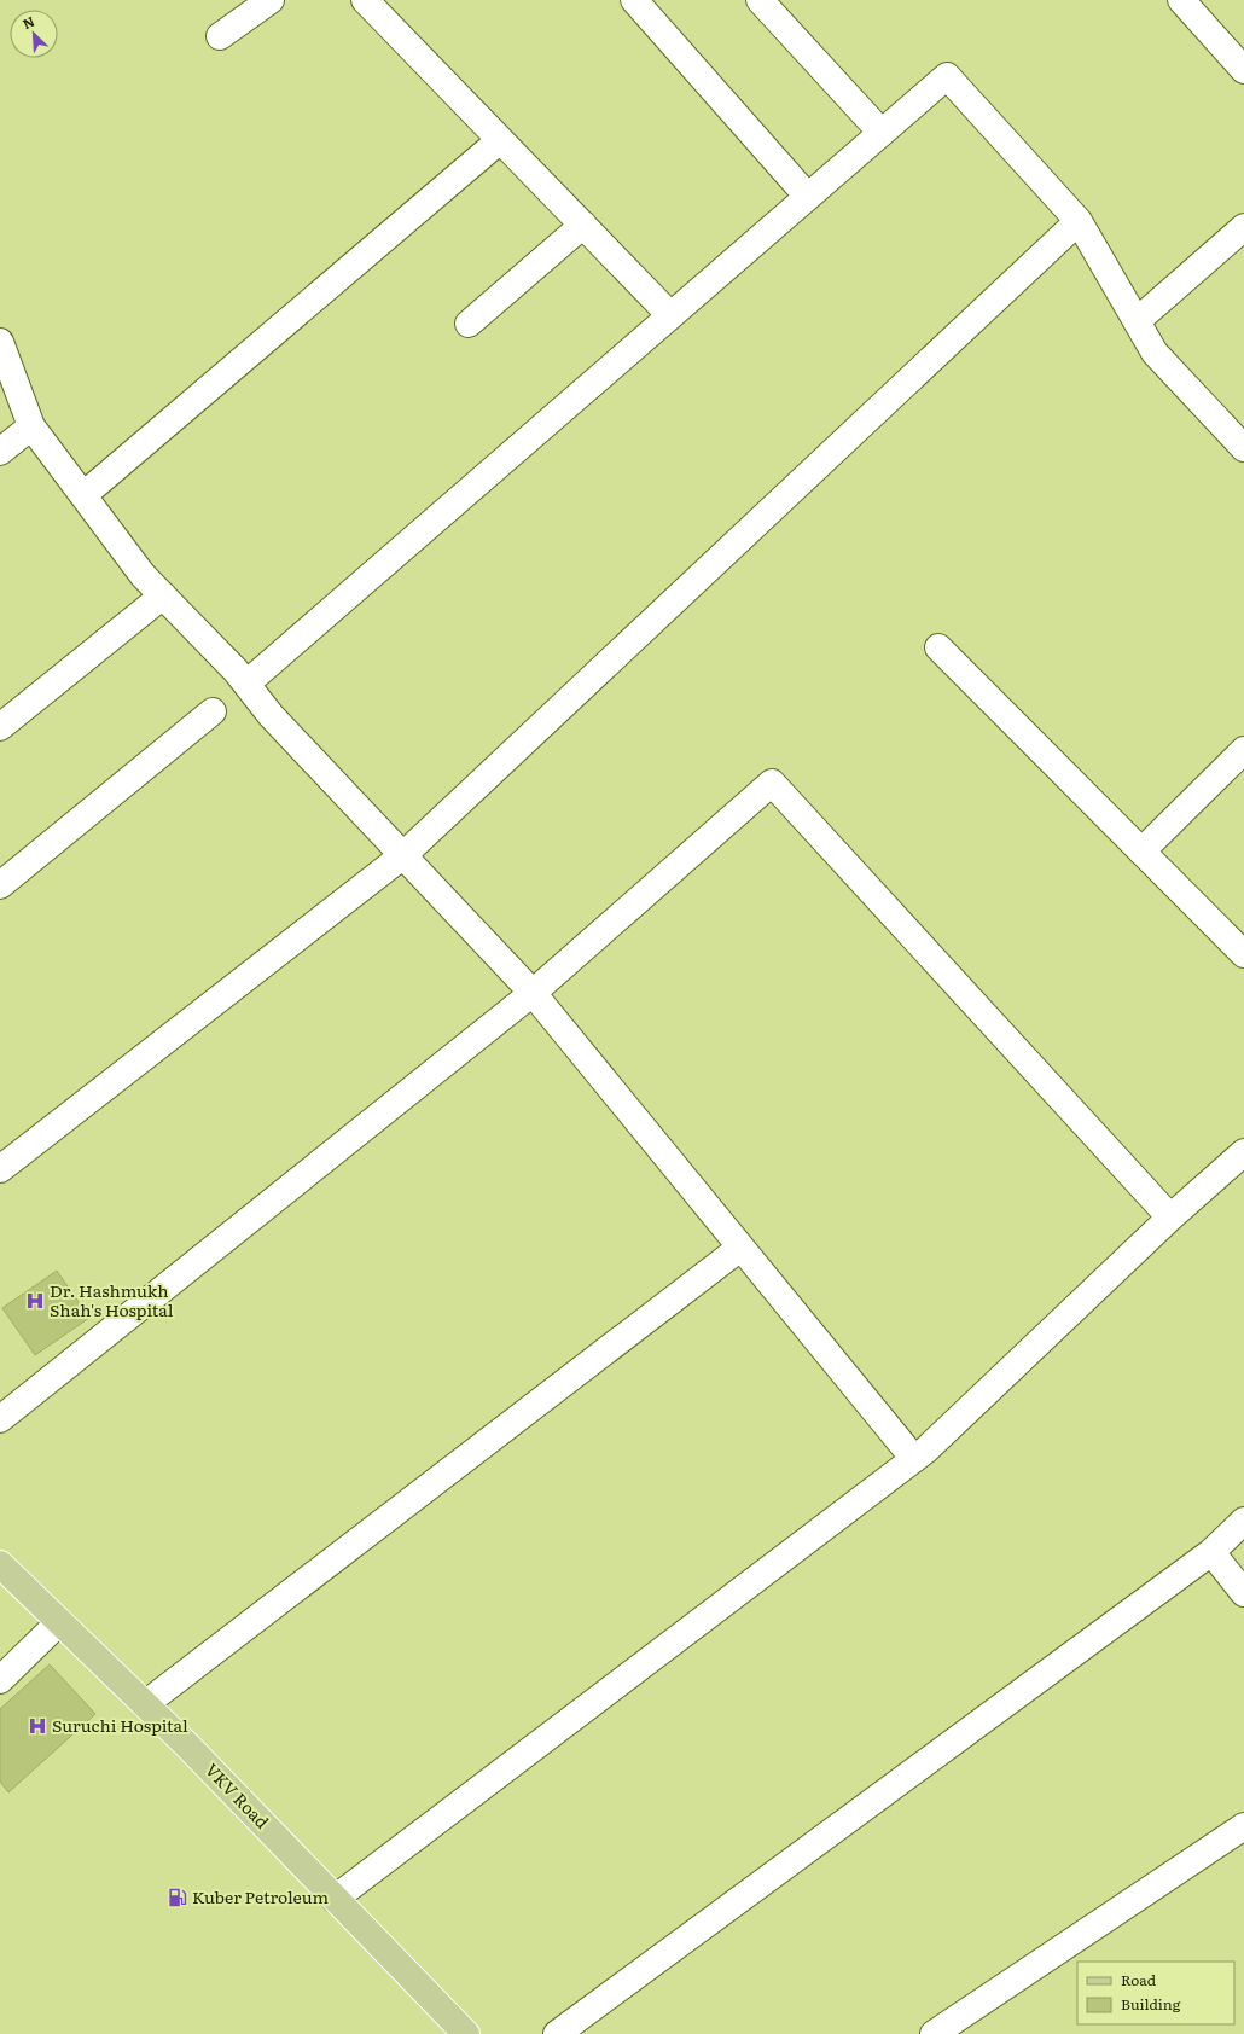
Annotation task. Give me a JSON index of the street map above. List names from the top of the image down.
{
  "streets": {
    "main road": ["VKV Road"]
  },
  "places": {
    "hospital": ["Dr. Hashmukh Shah's Hospital", "Suruchi Hospital"],
    "fuel station": ["Kuber Petroleum"]
  },
  "legend": ["Road", "Building"],
  "north": "top left"
}
